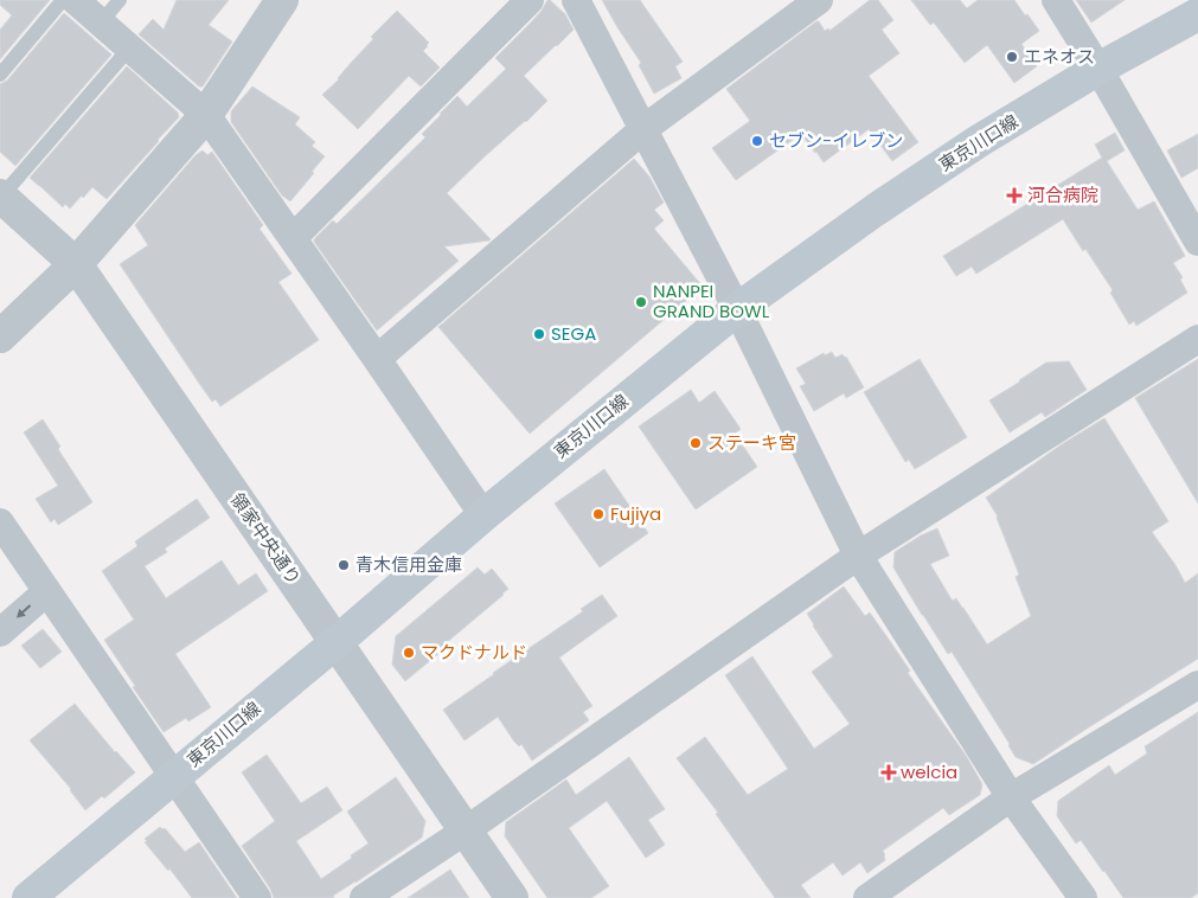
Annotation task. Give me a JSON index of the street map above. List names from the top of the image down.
{
  "streets": {
    "main road": ["東京川口線"],
    "street": ["領家中央通り"]
  },
  "crossings": [
    ["東京川口線", "領家中央通り"]
  ],
  "places": {
    "other": [
      "エネオス",
      "セブン-イレブン",
      "NANPEI GRAND BOWL",
      "SEGA",
      "ステーキ宮",
      "Fujiya",
      "青木信用金庫",
      "マクドナルド"
    ],
    "health": ["河合病院", "welcia"]
  }
}
